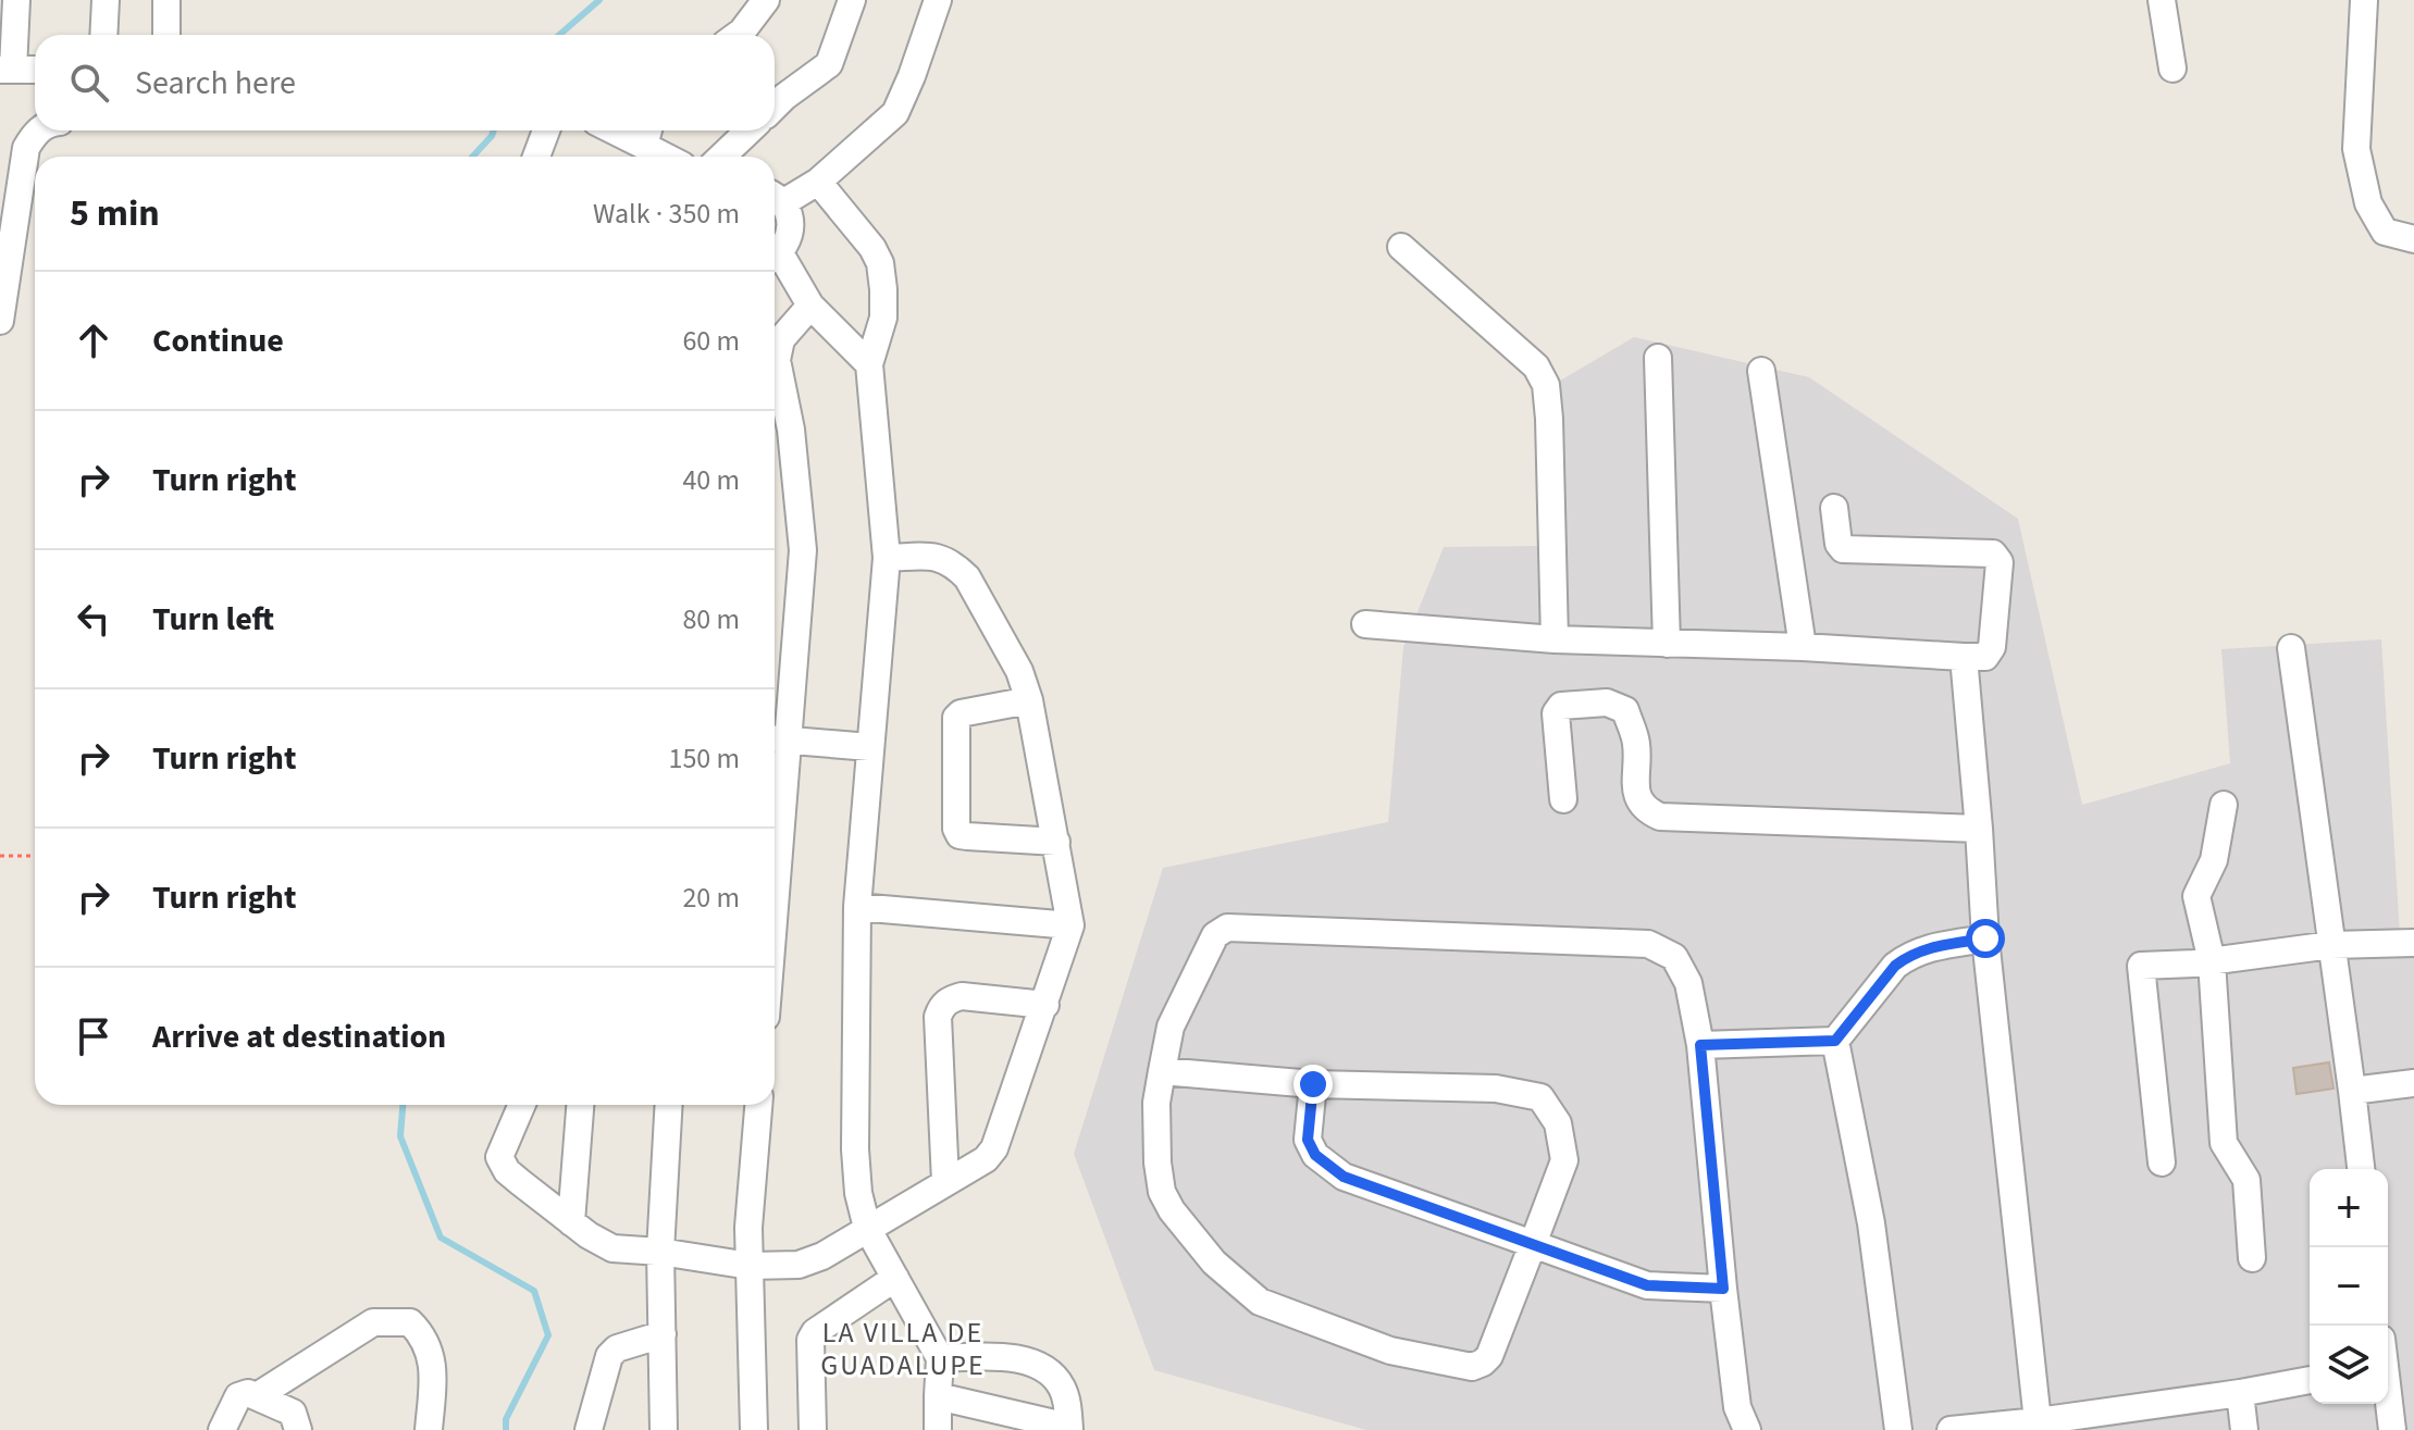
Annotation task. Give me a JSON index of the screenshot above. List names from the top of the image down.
{
  "districts": ["LA VILLA DE GUADALUPE"],
  "page": {
    "search": "Search here",
    "heading": ["5 min", "Walk · 350 m"],
    "list": [
      ["Continue", "60 m"],
      ["Turn right", "40 m"],
      ["Turn left", "80 m"],
      ["Turn right", "150 m"],
      ["Turn right", "20 m"],
      "Arrive at destination"
    ],
    "map_buttons": ["+", "−"]
  }
}
